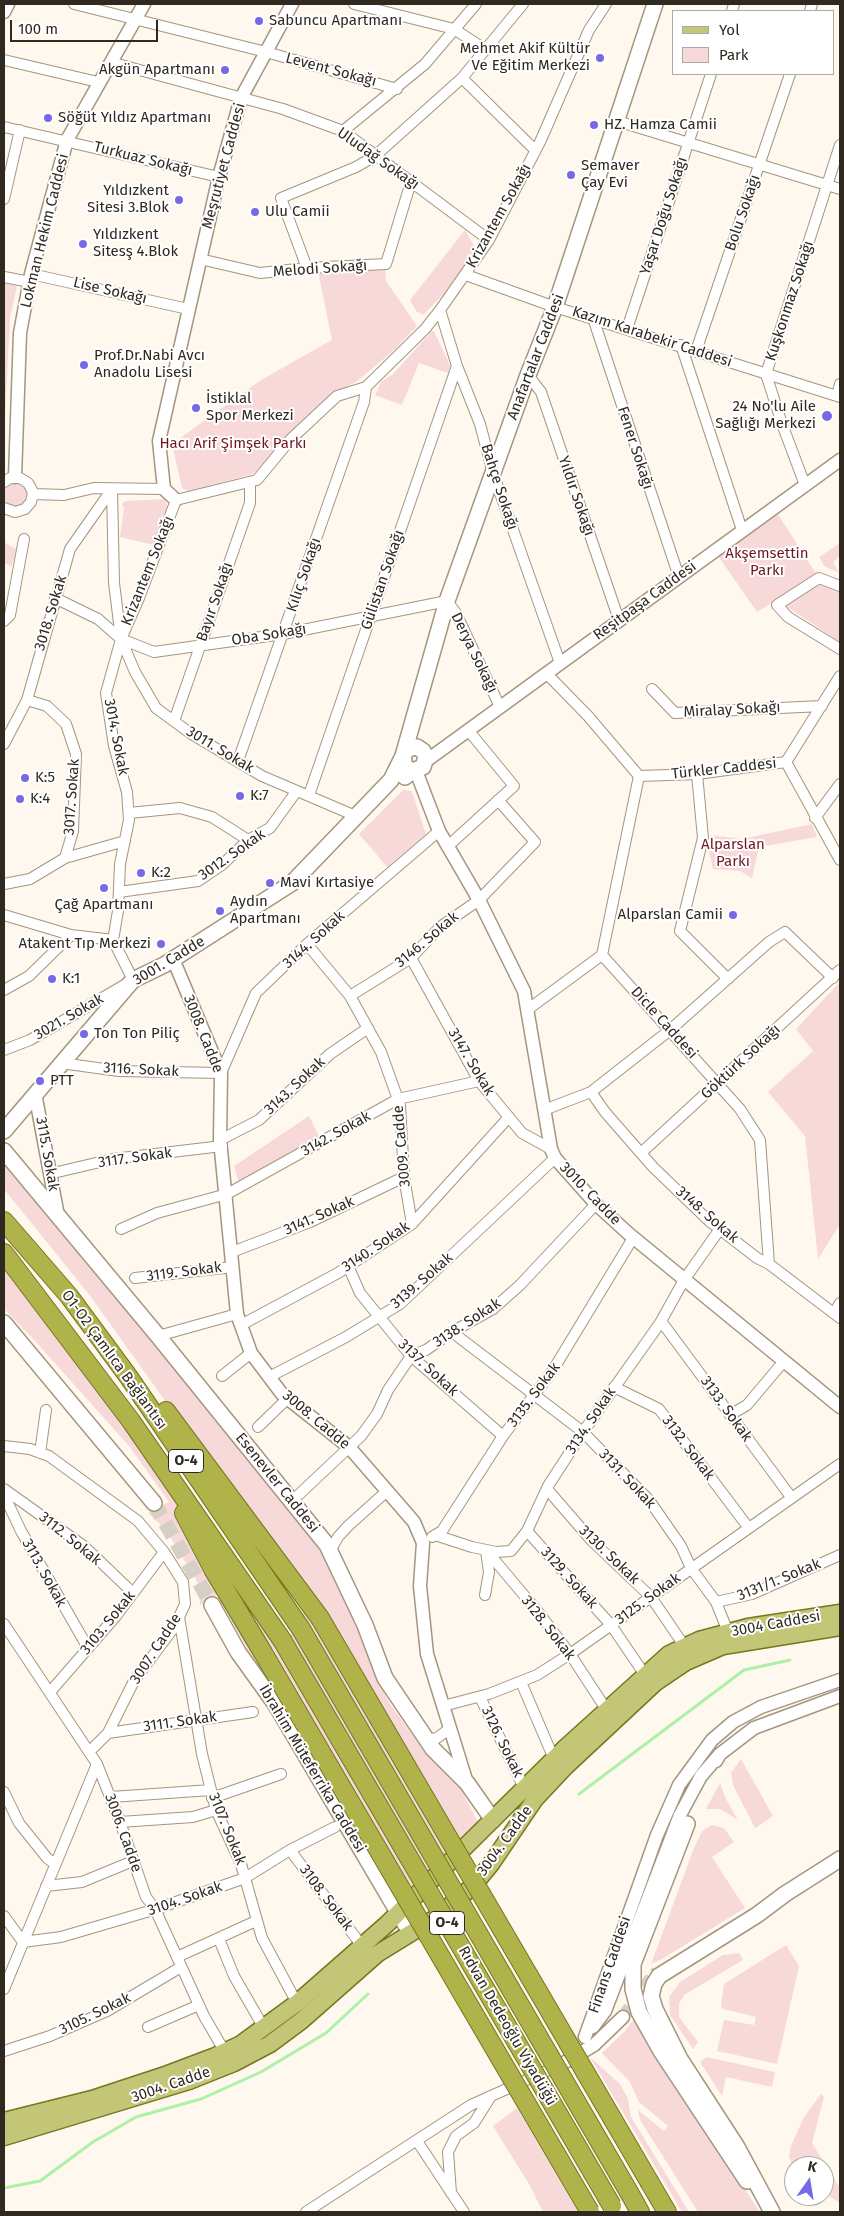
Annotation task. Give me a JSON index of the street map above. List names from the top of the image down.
{
  "streets": {
    "highway": ["O1-O2 Çamlıca Bağlantısı", "O-4", "Rıdvan Dedeoğlu Viyadüğü"],
    "main road": [
      "Anafartalar Caddesi",
      "3001. Cadde",
      "3010. Cadde",
      "Esenevler Caddesi",
      "3004 Caddesi",
      "İbrahim Müteferrika Caddesi",
      "3004. Cadde"
    ],
    "street": [
      "Levent Sokağı",
      "Turkuaz Sokağı",
      "Uludağ Sokağı",
      "Meşrutiyet Caddesi",
      "Bolu Sokağı",
      "Krizantem Sokağı",
      "Yaşar Doğu Sokağı",
      "Lokman Hekim Caddesi",
      "Melodi Sokağı",
      "Lise Sokağı",
      "Kuşkonmaz Sokağı",
      "Kazım Karabekir Caddesi",
      "Fener Sokağı",
      "Bahçe Sokağı",
      "Yıldır Sokağı",
      "Kılıç Sokağı",
      "Gülistan Sokağı",
      "Reşitpaşa Caddesi",
      "Bayır Sokağı",
      "3018. Sokak",
      "Oba Sokağı",
      "Derya Sokağı",
      "Miralay Sokağı",
      "3014. Sokak",
      "3011. Sokak",
      "Türkler Caddesi",
      "3017. Sokak",
      "3012. Sokak",
      "3144. Sokak",
      "3146. Sokak",
      "3021. Sokak",
      "Dicle Caddesi",
      "3008. Cadde",
      "3147. Sokak",
      "Göktürk Sokağı",
      "3116. Sokak",
      "3143. Sokak",
      "3142. Sokak",
      "3009. Cadde",
      "3115. Sokak",
      "3117. Sokak",
      "3148. Sokak",
      "3141. Sokak",
      "3140. Sokak",
      "3119. Sokak",
      "3139. Sokak",
      "3138. Sokak",
      "3137. Sokak",
      "3135. Sokak",
      "3133. Sokak",
      "3134. Sokak",
      "3132. Sokak",
      "3131. Sokak",
      "3112. Sokak",
      "3130. Sokak",
      "3113. Sokak",
      "3129. Sokak",
      "3131/1. Sokak",
      "3125. Sokak",
      "3103. Sokak",
      "3128. Sokak",
      "3007. Cadde",
      "3111. Sokak",
      "3126. Sokak",
      "3107. Sokak",
      "3006. Cadde",
      "3108. Sokak",
      "3104. Sokak",
      "Finans Caddesi",
      "3105. Sokak"
    ]
  },
  "crossings": [
    ["Levent Sokağı", "Meşrutiyet Caddesi"],
    ["Levent Sokağı", "Lokman Hekim Caddesi"],
    ["Turkuaz Sokağı", "Meşrutiyet Caddesi"],
    ["Turkuaz Sokağı", "Lokman Hekim Caddesi"],
    ["Uludağ Sokağı", "Meşrutiyet Caddesi"],
    ["Uludağ Sokağı", "Krizantem Sokağı"],
    ["Uludağ Sokağı", "Lokman Hekim Caddesi"],
    ["Uludağ Sokağı", "Melodi Sokağı"],
    ["Meşrutiyet Caddesi", "Melodi Sokağı"],
    ["Meşrutiyet Caddesi", "Lise Sokağı"],
    ["Bolu Sokağı", "Kazım Karabekir Caddesi"],
    ["Krizantem Sokağı", "Kazım Karabekir Caddesi"],
    ["Krizantem Sokağı", "Bahçe Sokağı"],
    ["Krizantem Sokağı", "Kılıç Sokağı"],
    ["Krizantem Sokağı", "Bayır Sokağı"],
    ["Krizantem Sokağı", "Oba Sokağı"],
    ["Krizantem Sokağı", "3014. Sokak"],
    ["Krizantem Sokağı", "3011. Sokak"],
    ["Yaşar Doğu Sokağı", "Kazım Karabekir Caddesi"],
    ["Lokman Hekim Caddesi", "Lise Sokağı"],
    ["Kuşkonmaz Sokağı", "Kazım Karabekir Caddesi"],
    ["Kuşkonmaz Sokağı", "Reşitpaşa Caddesi"],
    ["Kazım Karabekir Caddesi", "Anafartalar Caddesi"],
    ["Kazım Karabekir Caddesi", "Fener Sokağı"],
    ["Anafartalar Caddesi", "Bahçe Sokağı"],
    ["Anafartalar Caddesi", "Yıldır Sokağı"],
    ["Anafartalar Caddesi", "Reşitpaşa Caddesi"],
    ["Anafartalar Caddesi", "Oba Sokağı"],
    ["Anafartalar Caddesi", "Derya Sokağı"],
    ["Anafartalar Caddesi", "3010. Cadde"],
    ["Fener Sokağı", "Reşitpaşa Caddesi"],
    ["Bahçe Sokağı", "Gülistan Sokağı"],
    ["Bahçe Sokağı", "Reşitpaşa Caddesi"],
    ["Yıldır Sokağı", "Reşitpaşa Caddesi"],
    ["Kılıç Sokağı", "Oba Sokağı"],
    ["Kılıç Sokağı", "3011. Sokak"],
    ["Gülistan Sokağı", "Oba Sokağı"],
    ["Gülistan Sokağı", "3011. Sokak"],
    ["Reşitpaşa Caddesi", "Derya Sokağı"],
    ["Reşitpaşa Caddesi", "3010. Cadde"],
    ["Bayır Sokağı", "Oba Sokağı"],
    ["Bayır Sokağı", "3011. Sokak"],
    ["3018. Sokak", "3014. Sokak"],
    ["3018. Sokak", "3017. Sokak"],
    ["Oba Sokağı", "Derya Sokağı"],
    ["Oba Sokağı", "3014. Sokak"],
    ["Oba Sokağı", "3011. Sokak"],
    ["Miralay Sokağı", "Türkler Caddesi"],
    ["3014. Sokak", "3011. Sokak"],
    ["3014. Sokak", "3012. Sokak"],
    ["3011. Sokak", "3012. Sokak"],
    ["3011. Sokak", "3001. Cadde"],
    ["3144. Sokak", "3008. Cadde"],
    ["3144. Sokak", "3116. Sokak"],
    ["3144. Sokak", "3009. Cadde"],
    ["3144. Sokak", "3010. Cadde"],
    ["3146. Sokak", "3147. Sokak"],
    ["3146. Sokak", "3009. Cadde"],
    ["3146. Sokak", "3010. Cadde"],
    ["3001. Cadde", "3021. Sokak"],
    ["3001. Cadde", "3008. Cadde"],
    ["3001. Cadde", "3116. Sokak"],
    ["3001. Cadde", "3115. Sokak"],
    ["Dicle Caddesi", "Göktürk Sokağı"],
    ["Dicle Caddesi", "3148. Sokak"],
    ["3008. Cadde", "3116. Sokak"],
    ["3008. Cadde", "3143. Sokak"],
    ["3008. Cadde", "3142. Sokak"],
    ["3008. Cadde", "3117. Sokak"],
    ["3008. Cadde", "3141. Sokak"],
    ["3008. Cadde", "3140. Sokak"],
    ["3008. Cadde", "3119. Sokak"],
    ["3008. Cadde", "3139. Sokak"],
    ["3008. Cadde", "3138. Sokak"],
    ["3008. Cadde", "3135. Sokak"],
    ["3008. Cadde", "Esenevler Caddesi"],
    ["3008. Cadde", "3125. Sokak"],
    ["3147. Sokak", "3142. Sokak"],
    ["3147. Sokak", "3010. Cadde"],
    ["3147. Sokak", "3140. Sokak"],
    ["3147. Sokak", "3139. Sokak"],
    ["Göktürk Sokağı", "3148. Sokak"],
    ["3143. Sokak", "3009. Cadde"],
    ["3143. Sokak", "3117. Sokak"],
    ["3142. Sokak", "3009. Cadde"],
    ["3009. Cadde", "3141. Sokak"],
    ["3009. Cadde", "3140. Sokak"],
    ["3115. Sokak", "3117. Sokak"],
    ["3115. Sokak", "Esenevler Caddesi"],
    ["3010. Cadde", "3139. Sokak"],
    ["3010. Cadde", "3138. Sokak"],
    ["3010. Cadde", "3135. Sokak"],
    ["3010. Cadde", "3134. Sokak"],
    ["3148. Sokak", "3134. Sokak"],
    ["3140. Sokak", "3137. Sokak"],
    ["3140. Sokak", "Esenevler Caddesi"],
    ["3139. Sokak", "3137. Sokak"],
    ["3138. Sokak", "3137. Sokak"],
    ["3138. Sokak", "3131. Sokak"],
    ["3138. Sokak", "Esenevler Caddesi"],
    ["O1-O2 Çamlıca Bağlantısı", "Rıdvan Dedeoğlu Viyadüğü"],
    ["3137. Sokak", "3135. Sokak"],
    ["3135. Sokak", "3134. Sokak"],
    ["3135. Sokak", "3131. Sokak"],
    ["3133. Sokak", "3134. Sokak"],
    ["3133. Sokak", "3125. Sokak"],
    ["3134. Sokak", "3132. Sokak"],
    ["3134. Sokak", "3131. Sokak"],
    ["3134. Sokak", "3130. Sokak"],
    ["3134. Sokak", "3129. Sokak"],
    ["3134. Sokak", "3128. Sokak"],
    ["3132. Sokak", "3125. Sokak"],
    ["3131. Sokak", "3131/1. Sokak"],
    ["3131. Sokak", "3125. Sokak"],
    ["3131. Sokak", "3004 Caddesi"],
    ["Esenevler Caddesi", "3004. Cadde"],
    ["3112. Sokak", "3103. Sokak"],
    ["3130. Sokak", "3125. Sokak"],
    ["3130. Sokak", "3004 Caddesi"],
    ["3130. Sokak", "3004. Cadde"],
    ["3113. Sokak", "3103. Sokak"],
    ["3129. Sokak", "3125. Sokak"],
    ["3129. Sokak", "3004. Cadde"],
    ["3125. Sokak", "3128. Sokak"],
    ["3125. Sokak", "3126. Sokak"],
    ["3103. Sokak", "3007. Cadde"],
    ["3103. Sokak", "3006. Cadde"],
    ["3004 Caddesi", "3004. Cadde"],
    ["3128. Sokak", "3004. Cadde"],
    ["3007. Cadde", "3111. Sokak"],
    ["3007. Cadde", "3107. Sokak"],
    ["3007. Cadde", "3006. Cadde"],
    ["3111. Sokak", "3107. Sokak"],
    ["3126. Sokak", "3004. Cadde"],
    ["İbrahim Müteferrika Caddesi", "3004. Cadde"],
    ["3107. Sokak", "3004. Cadde"],
    ["3107. Sokak", "3104. Sokak"],
    ["3107. Sokak", "3105. Sokak"],
    ["3006. Cadde", "3004. Cadde"],
    ["3006. Cadde", "3104. Sokak"],
    ["3006. Cadde", "3105. Sokak"],
    ["3004. Cadde", "3108. Sokak"],
    ["3108. Sokak", "3104. Sokak"]
  ],
  "parks": ["Hacı Arif Şimşek Parkı", "Akşemsettin Parkı", "Alparslan Parkı"],
  "places": [
    "Sabuncu Apartmanı",
    "Mehmet Akif Kültür Ve Eğitim Merkezi",
    "Akgün Apartmanı",
    "Söğüt Yıldız Apartmanı",
    "HZ. Hamza Camii",
    "Semaver Çay Evi",
    "Yıldızkent Sitesi 3.Blok",
    "Ulu Camii",
    "Yıldızkent Sitesş 4.Blok",
    "Prof.Dr.Nabi Avcı Anadolu Lisesi",
    "İstiklal Spor Merkezi",
    "24 No'lu Aile Sağlığı Merkezi",
    "K:5",
    "K:7",
    "K:4",
    "K:2",
    "Mavi Kırtasiye",
    "Çağ Apartmanı",
    "Aydın Apartmanı",
    "Alparslan Camii",
    "Atakent Tıp Merkezi",
    "K:1",
    "Ton Ton Piliç",
    "PTT"
  ],
  "legend": ["Yol", "Park"],
  "scale_bar": "100 m",
  "north": "top"
}
